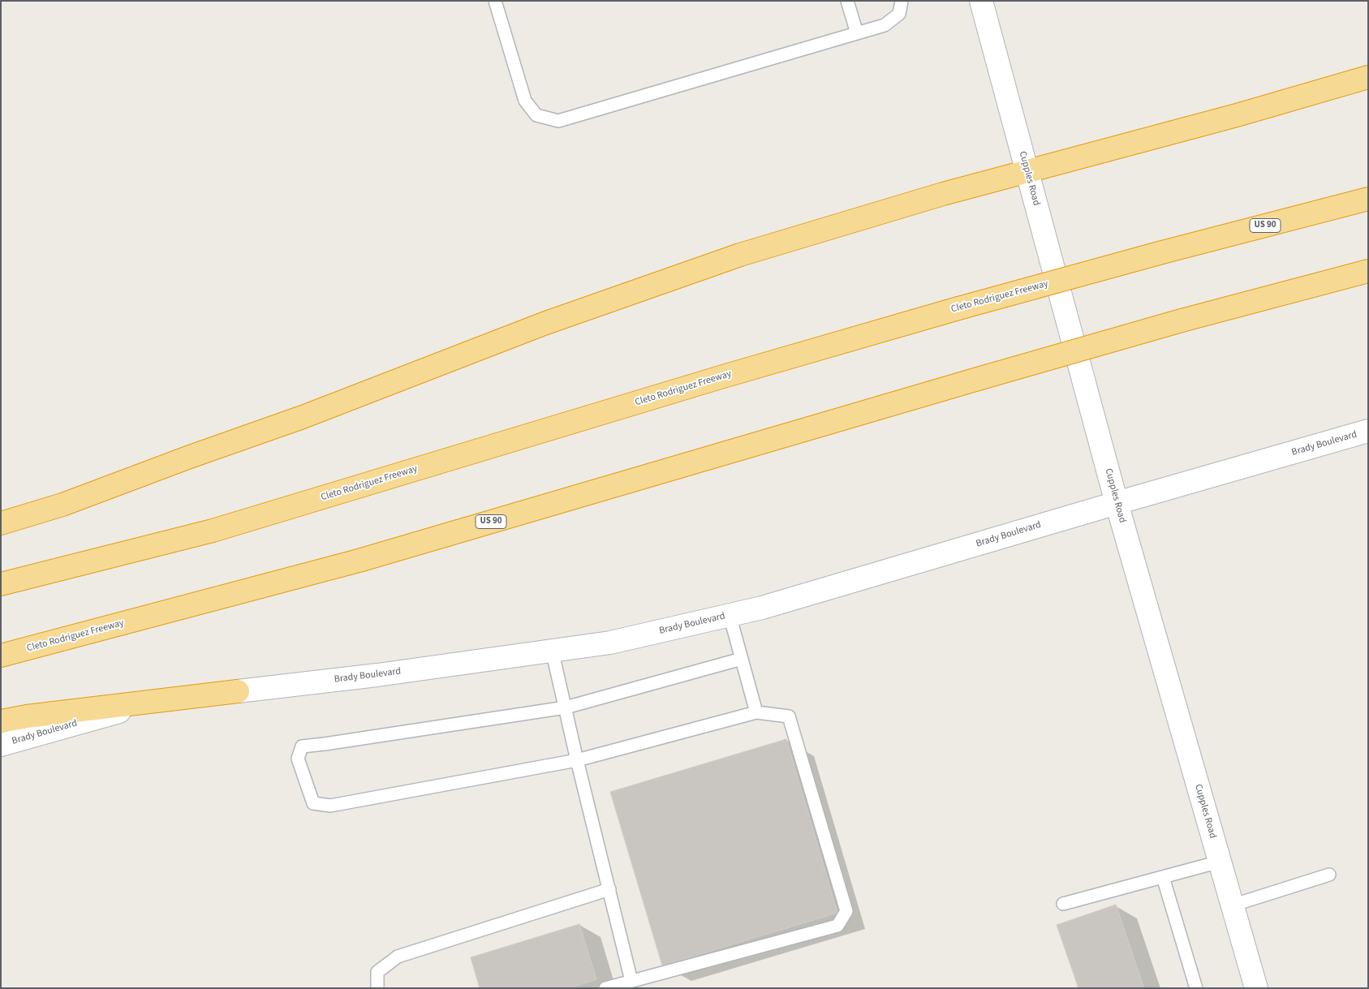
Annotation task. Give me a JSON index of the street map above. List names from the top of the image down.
{
  "streets": {
    "highway": ["US 90", "Cleto Rodriguez Freeway"],
    "main road": ["Cupples Road", "Brady Boulevard"]
  },
  "crossings": [
    ["Cupples Road", "Brady Boulevard"]
  ]
}
